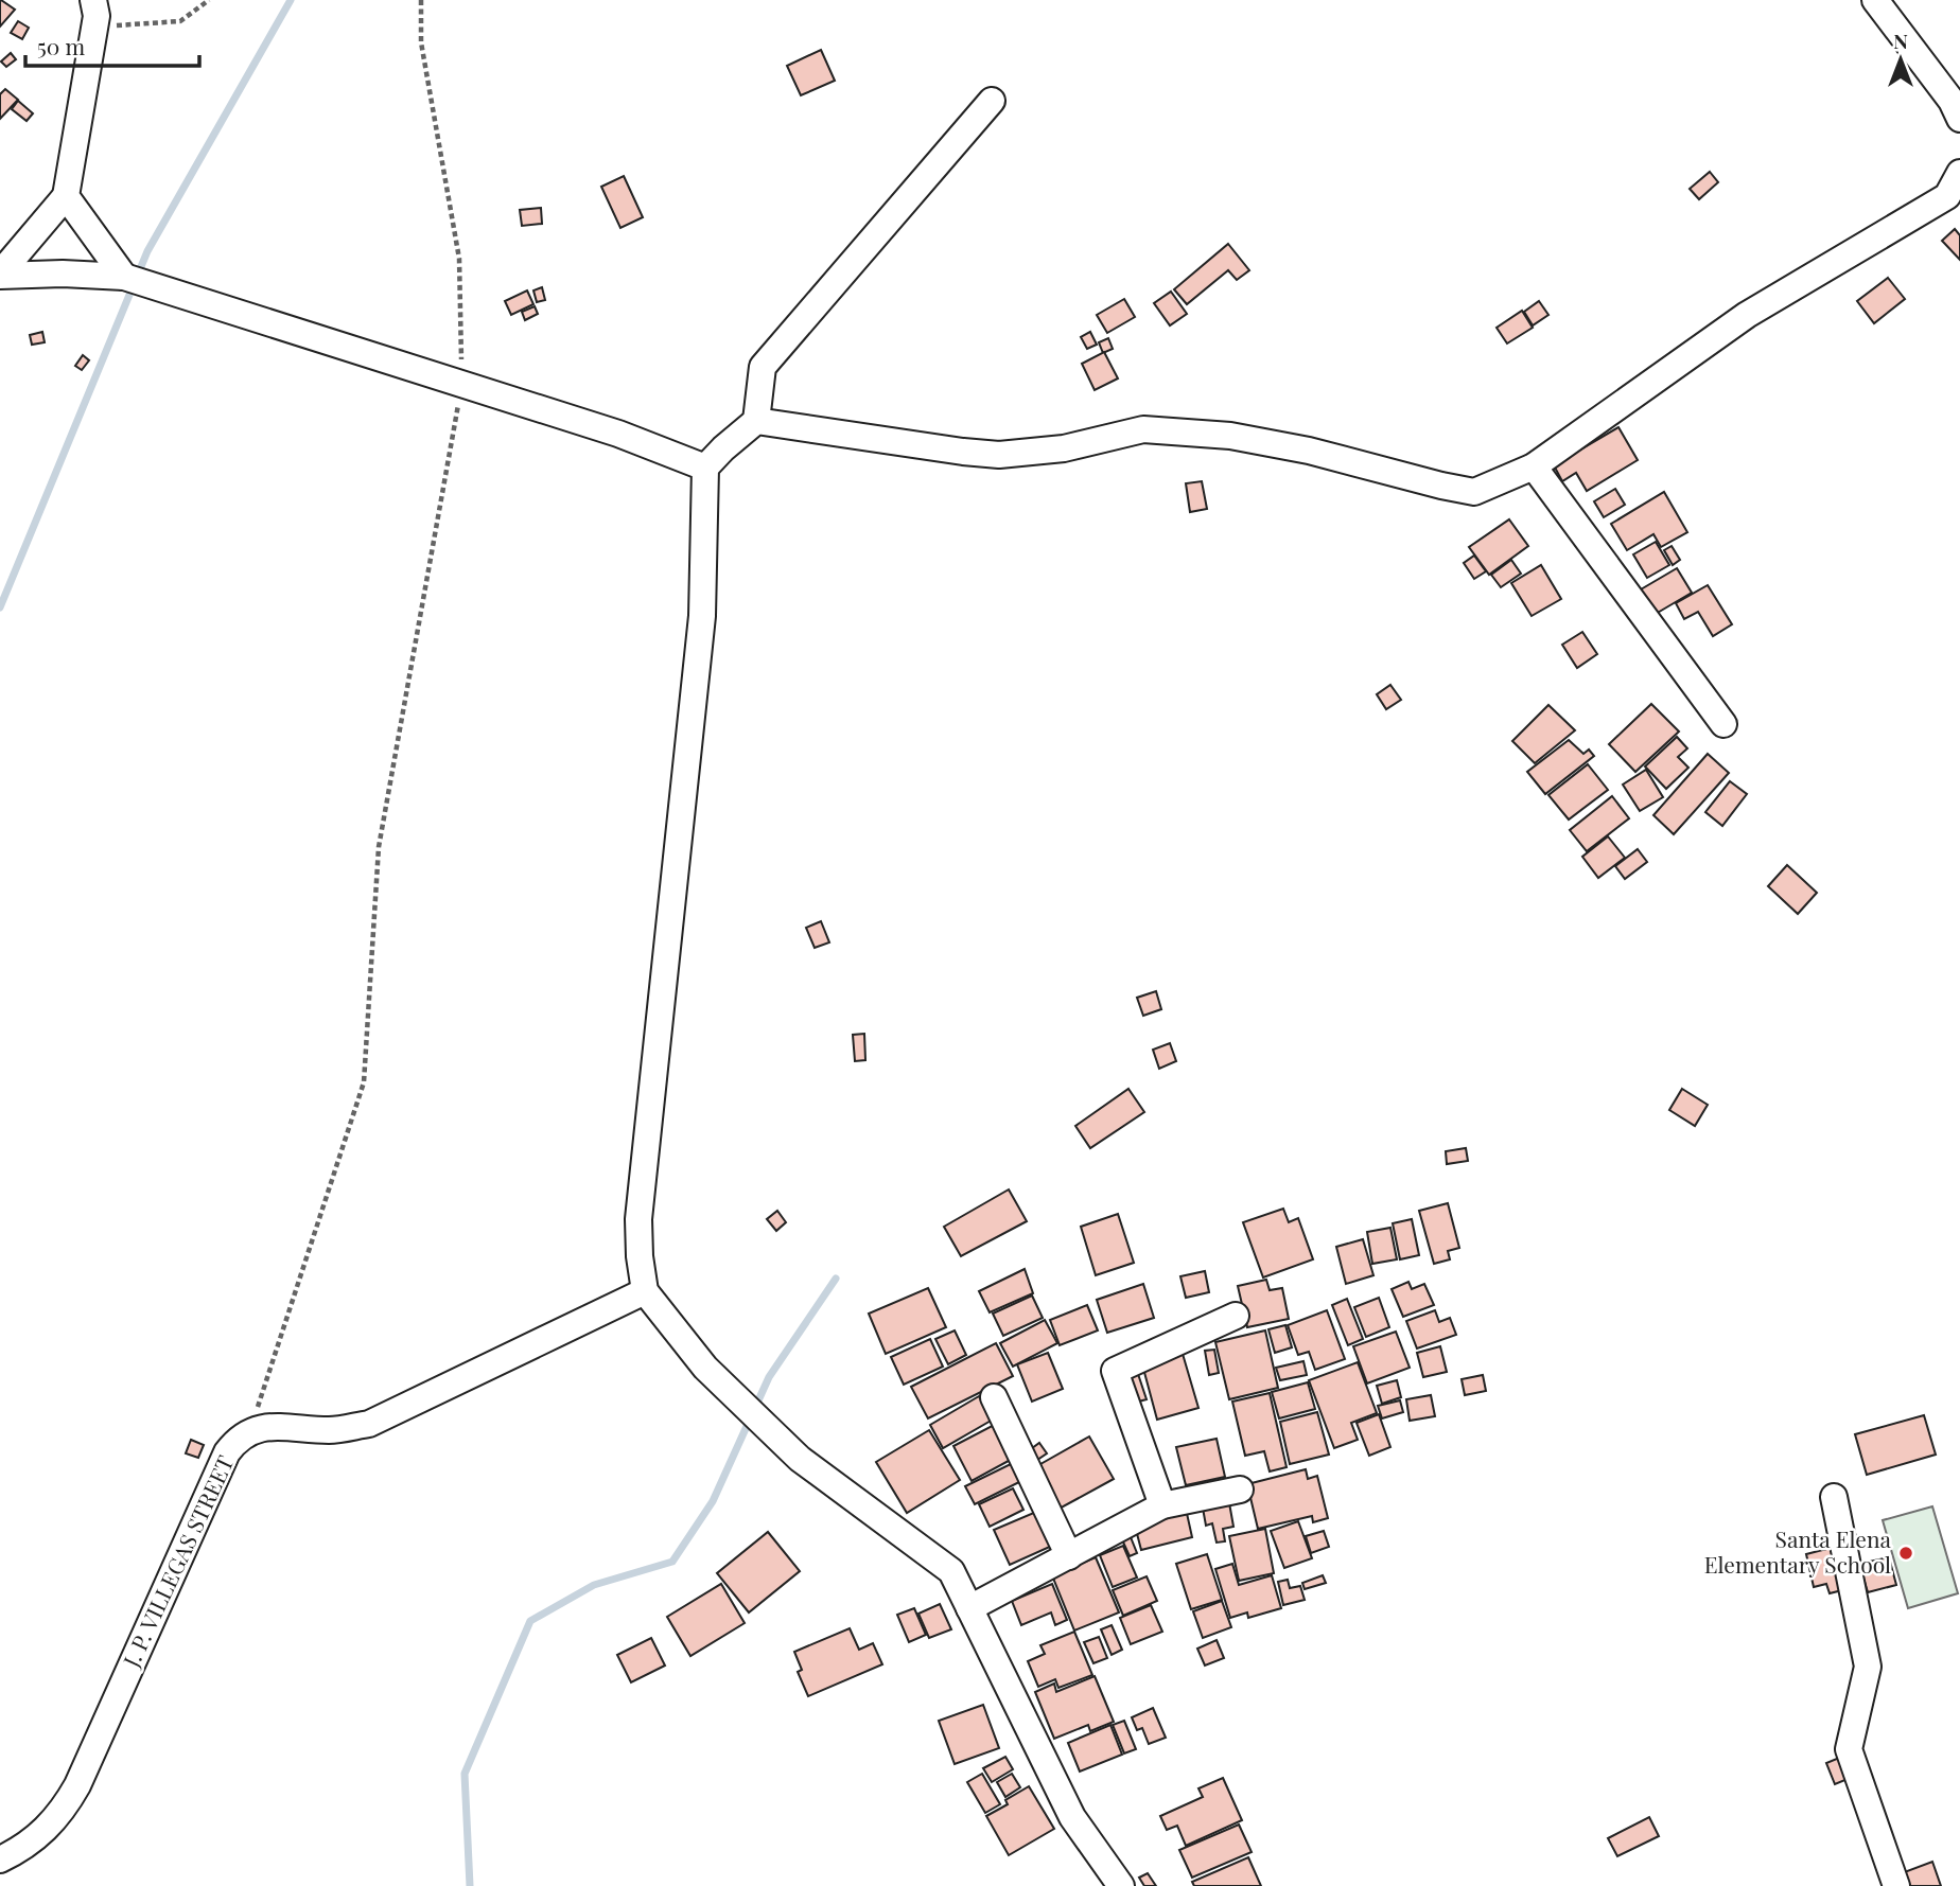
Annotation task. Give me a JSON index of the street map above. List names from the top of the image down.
{
  "streets": {
    "street": ["J. P. VILLEGAS STREET"]
  },
  "places": ["Santa Elena Elementary School"],
  "scale_bar": "50 m",
  "north": "top"
}
